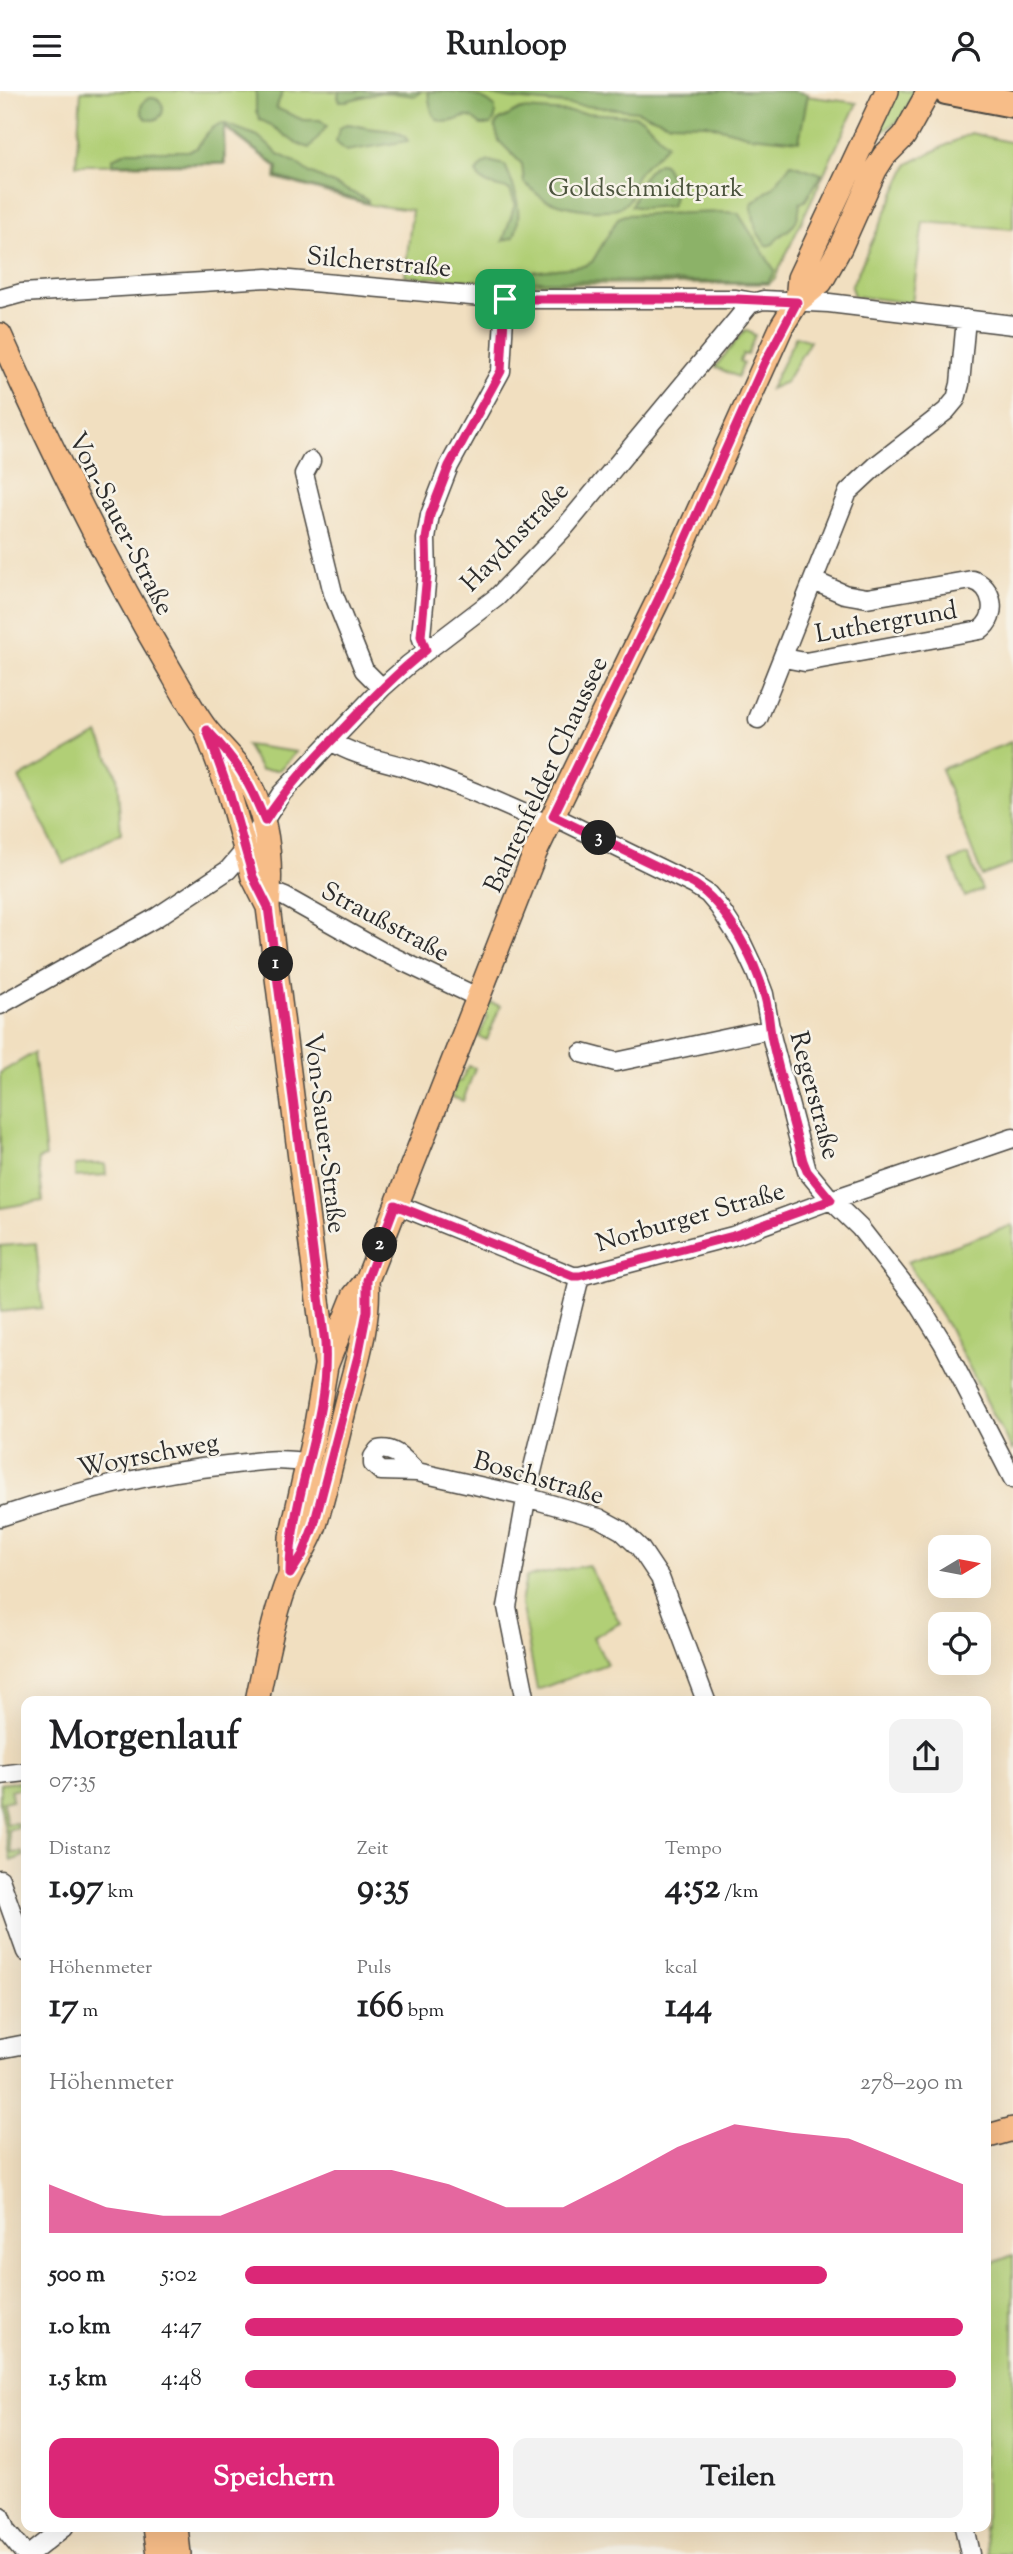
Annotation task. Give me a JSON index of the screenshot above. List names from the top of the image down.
{
  "streets": {
    "main road": ["Von-Sauer-Straße", "Bahrenfelder Chaussee"],
    "street": [
      "Silcherstraße",
      "Haydnstraße",
      "Luthergrund",
      "Straußstraße",
      "Regerstraße",
      "Norburger Straße",
      "Woyrschweg",
      "Boschstraße"
    ]
  },
  "crossings": [
    ["Silcherstraße", "Haydnstraße"],
    ["Von-Sauer-Straße", "Haydnstraße"],
    ["Von-Sauer-Straße", "Bahrenfelder Chaussee"],
    ["Von-Sauer-Straße", "Straußstraße"],
    ["Haydnstraße", "Regerstraße"],
    ["Bahrenfelder Chaussee", "Straußstraße"],
    ["Bahrenfelder Chaussee", "Regerstraße"],
    ["Bahrenfelder Chaussee", "Woyrschweg"],
    ["Regerstraße", "Norburger Straße"],
    ["Norburger Straße", "Boschstraße"]
  ],
  "parks": ["Goldschmidtpark"],
  "north": "right",
  "page": {
    "header": "Runloop",
    "pins": ["3", "1", "2"],
    "heading": ["Morgenlauf", "07:35"],
    "stats": [
      ["Distanz", "1.97 km"],
      ["Zeit", "9:35"],
      ["Tempo", "4:52 /km"],
      ["Höhenmeter", "17 m"],
      ["Puls", "166 bpm"],
      ["kcal", "144"]
    ],
    "chart": ["Höhenmeter", "278–290 m"],
    "list": [
      {
        "name": "500 m",
        "note": "5:02"
      },
      {
        "name": "1.0 km",
        "note": "4:47"
      },
      {
        "name": "1.5 km",
        "note": "4:48"
      }
    ],
    "buttons": ["Speichern", "Teilen"]
  }
}
